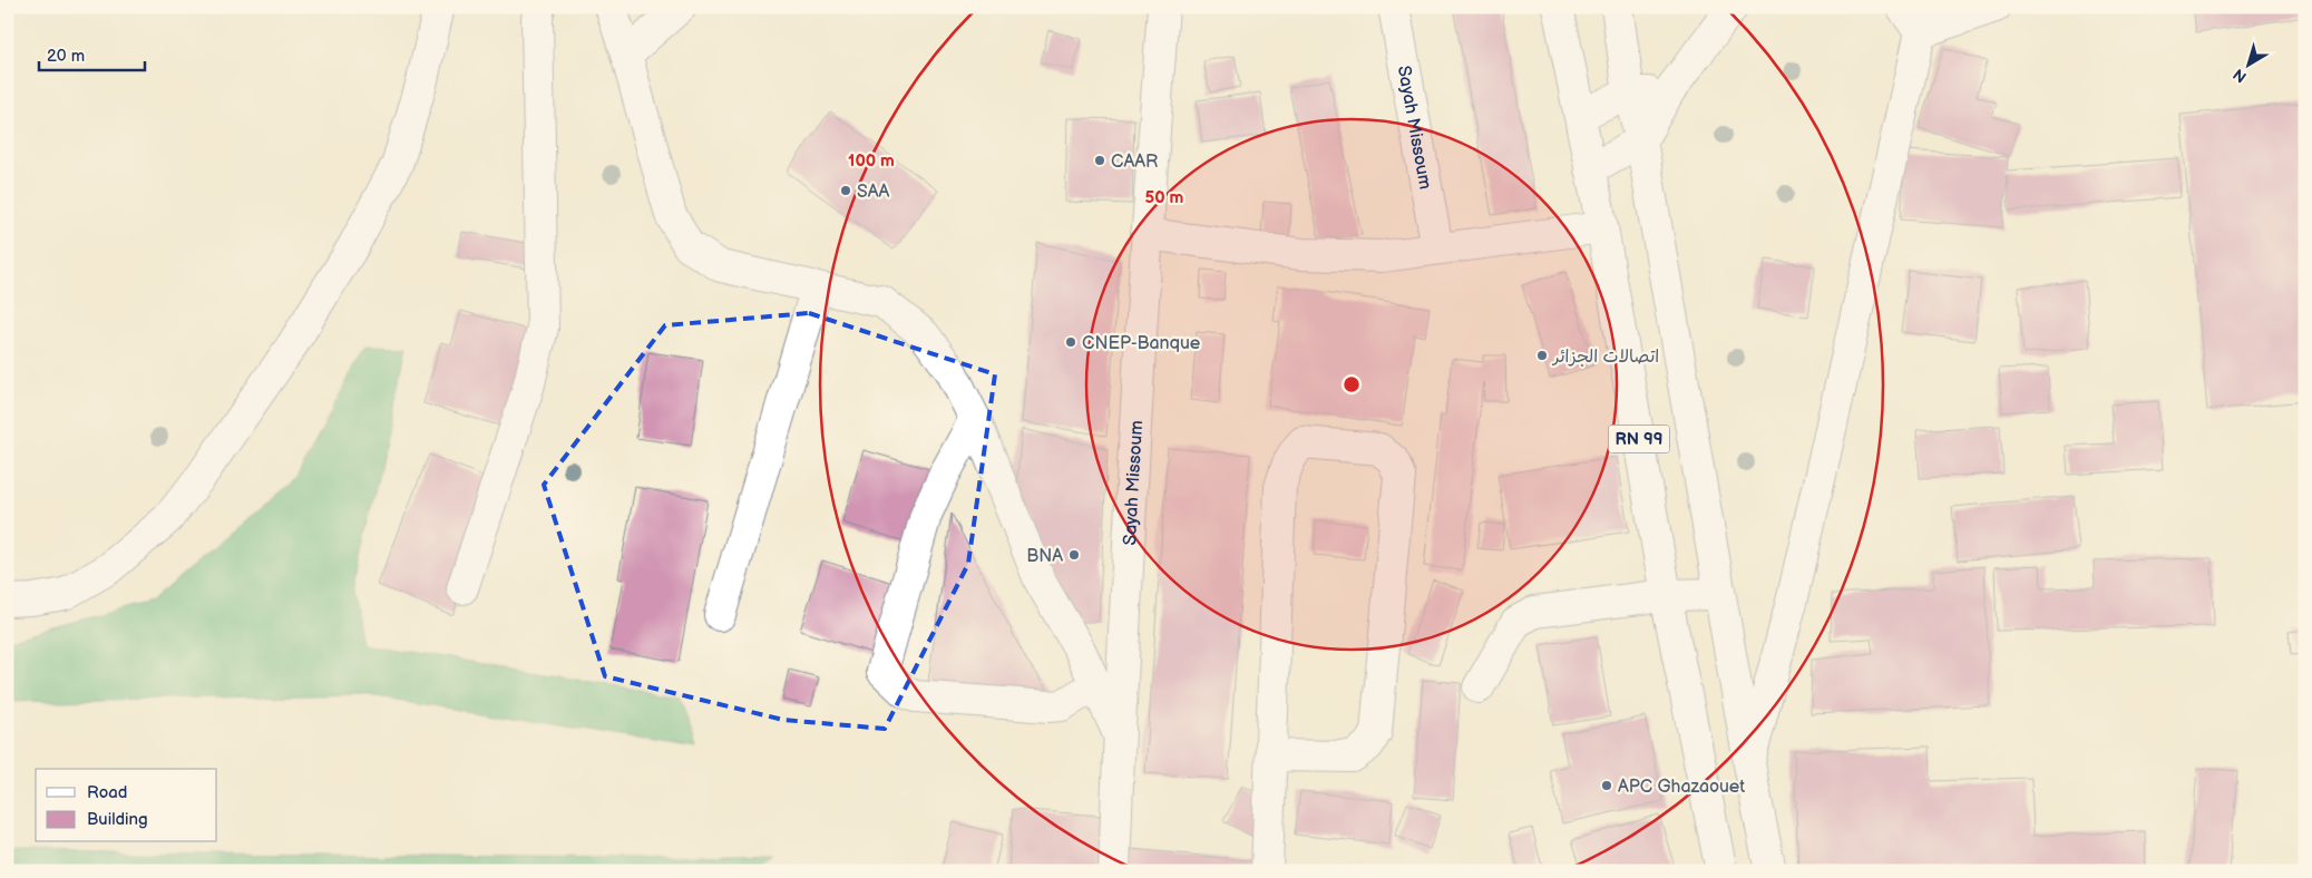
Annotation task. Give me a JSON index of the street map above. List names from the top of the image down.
{
  "streets": {
    "street": ["Sayah Missoum", "RN 99"]
  },
  "places": [
    "CAAR",
    "SAA",
    "CNEP-Banque",
    "اتصالات الجزائر",
    "BNA",
    "APC Ghazaouet"
  ],
  "legend": ["Road", "Building"],
  "scale_bar": "20 m",
  "north": "bottom left",
  "rings": ["100 m", "50 m"]
}
